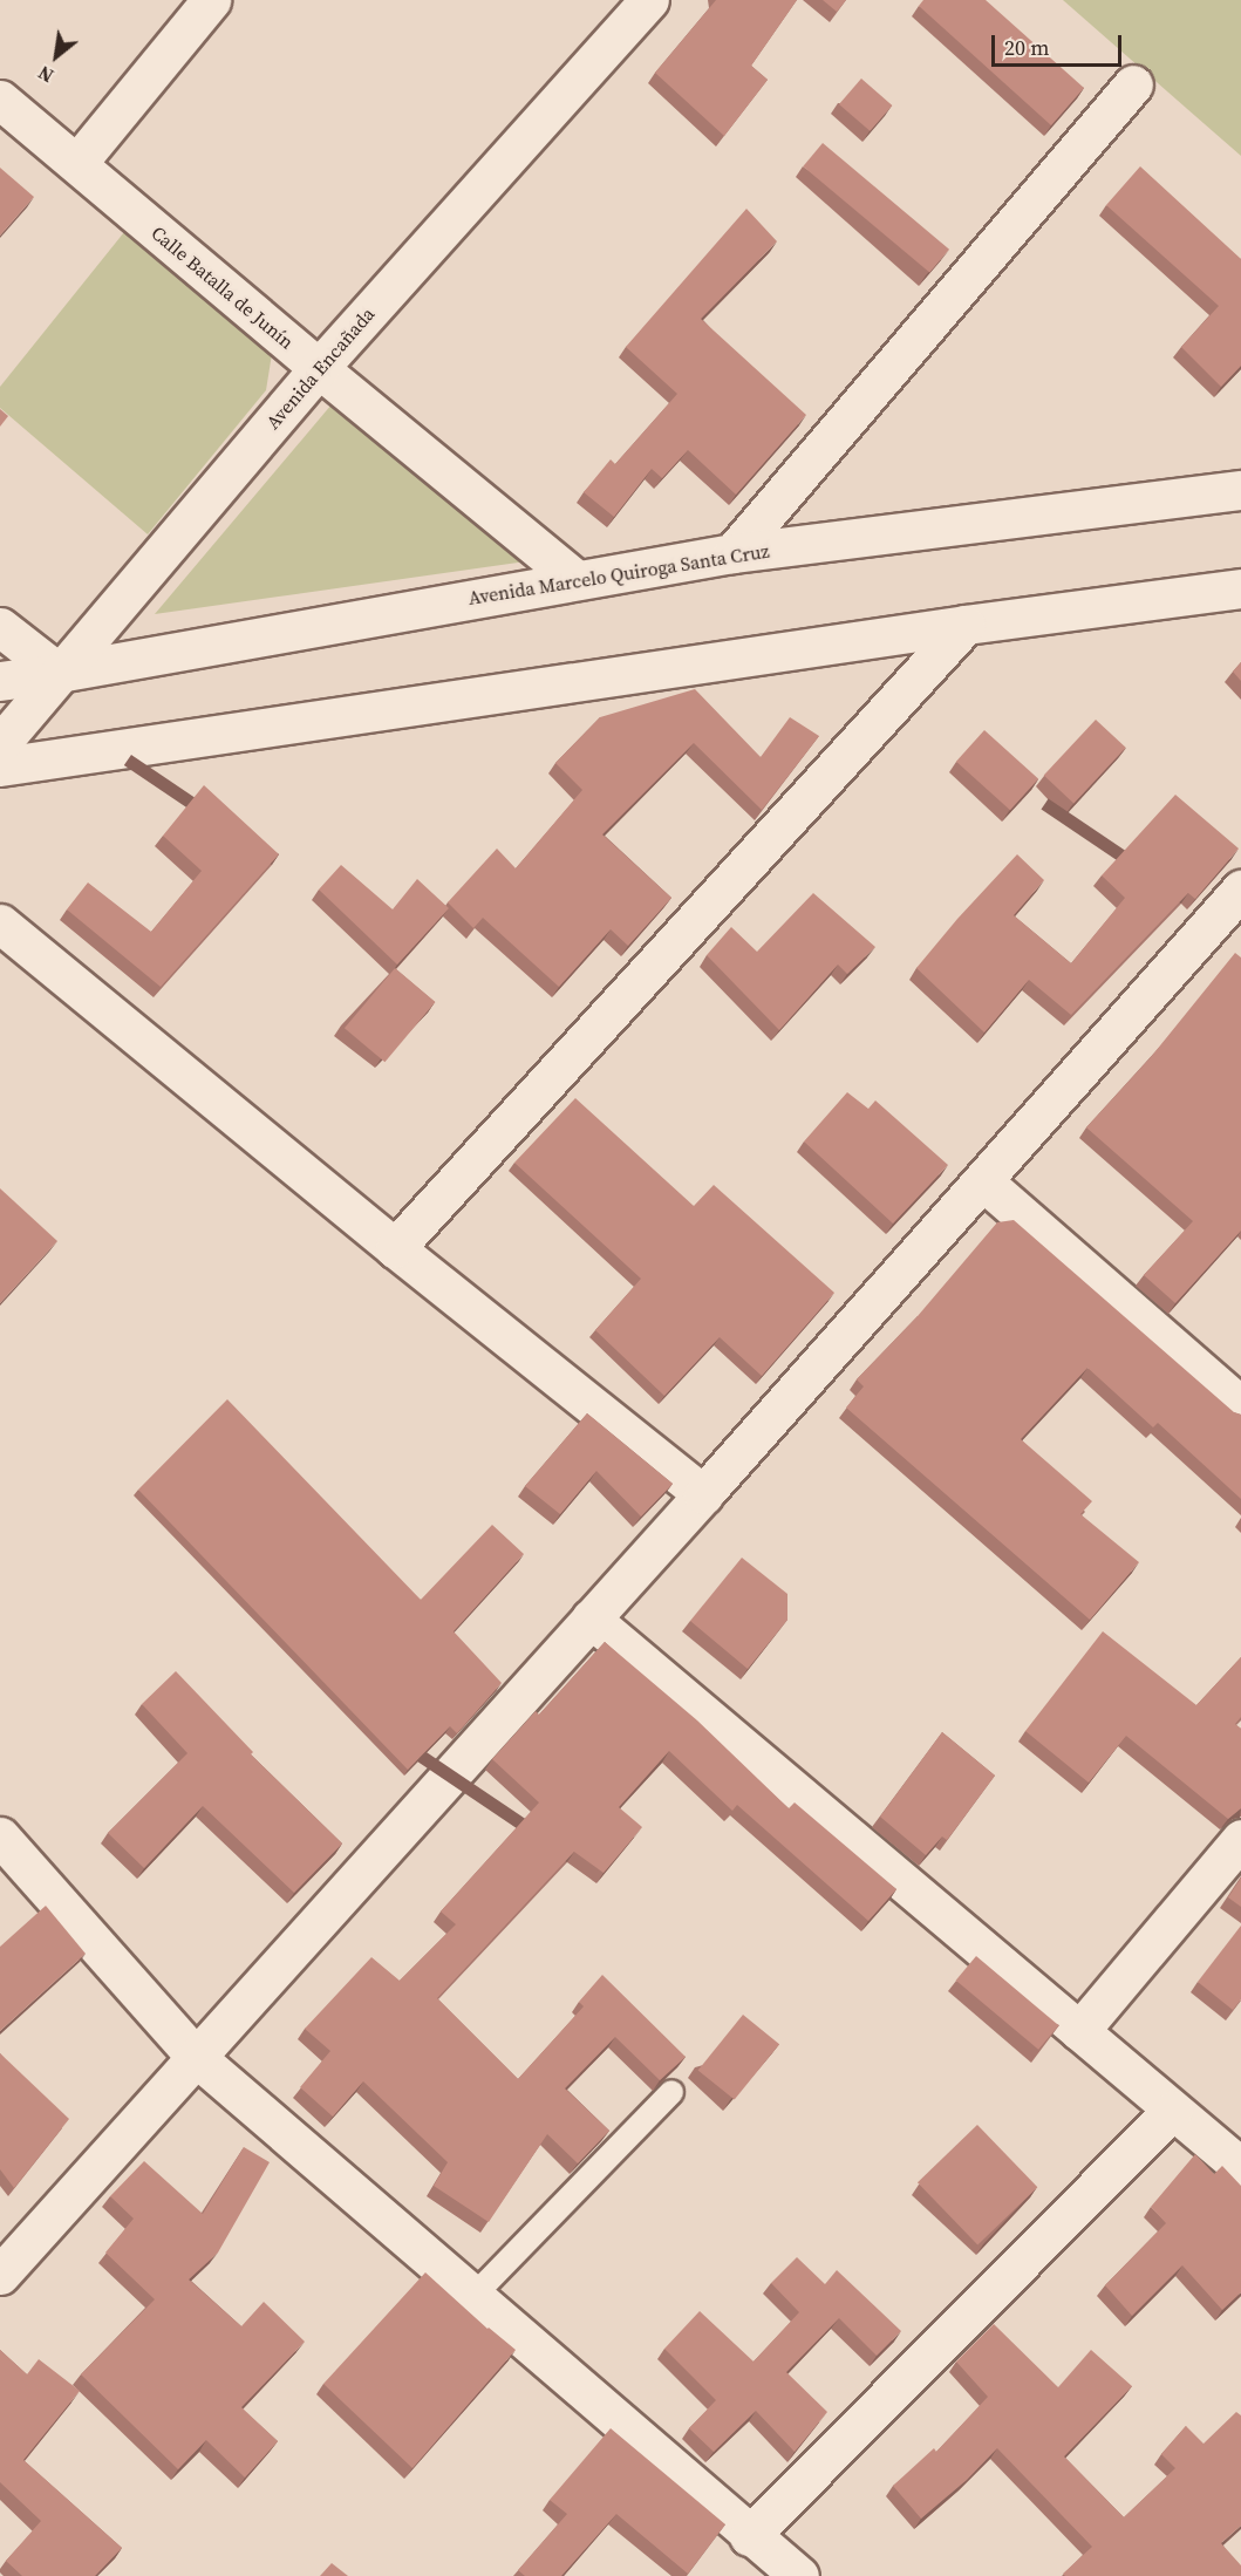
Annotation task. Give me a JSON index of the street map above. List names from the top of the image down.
{
  "streets": {
    "street": ["Calle Batalla de Junín", "Avenida Encañada", "Avenida Marcelo Quiroga Santa Cruz"]
  },
  "crossings": [
    ["Calle Batalla de Junín", "Avenida Encañada"],
    ["Calle Batalla de Junín", "Avenida Marcelo Quiroga Santa Cruz"],
    ["Avenida Encañada", "Avenida Marcelo Quiroga Santa Cruz"]
  ],
  "scale_bar": "20 m",
  "north": "bottom left"
}
